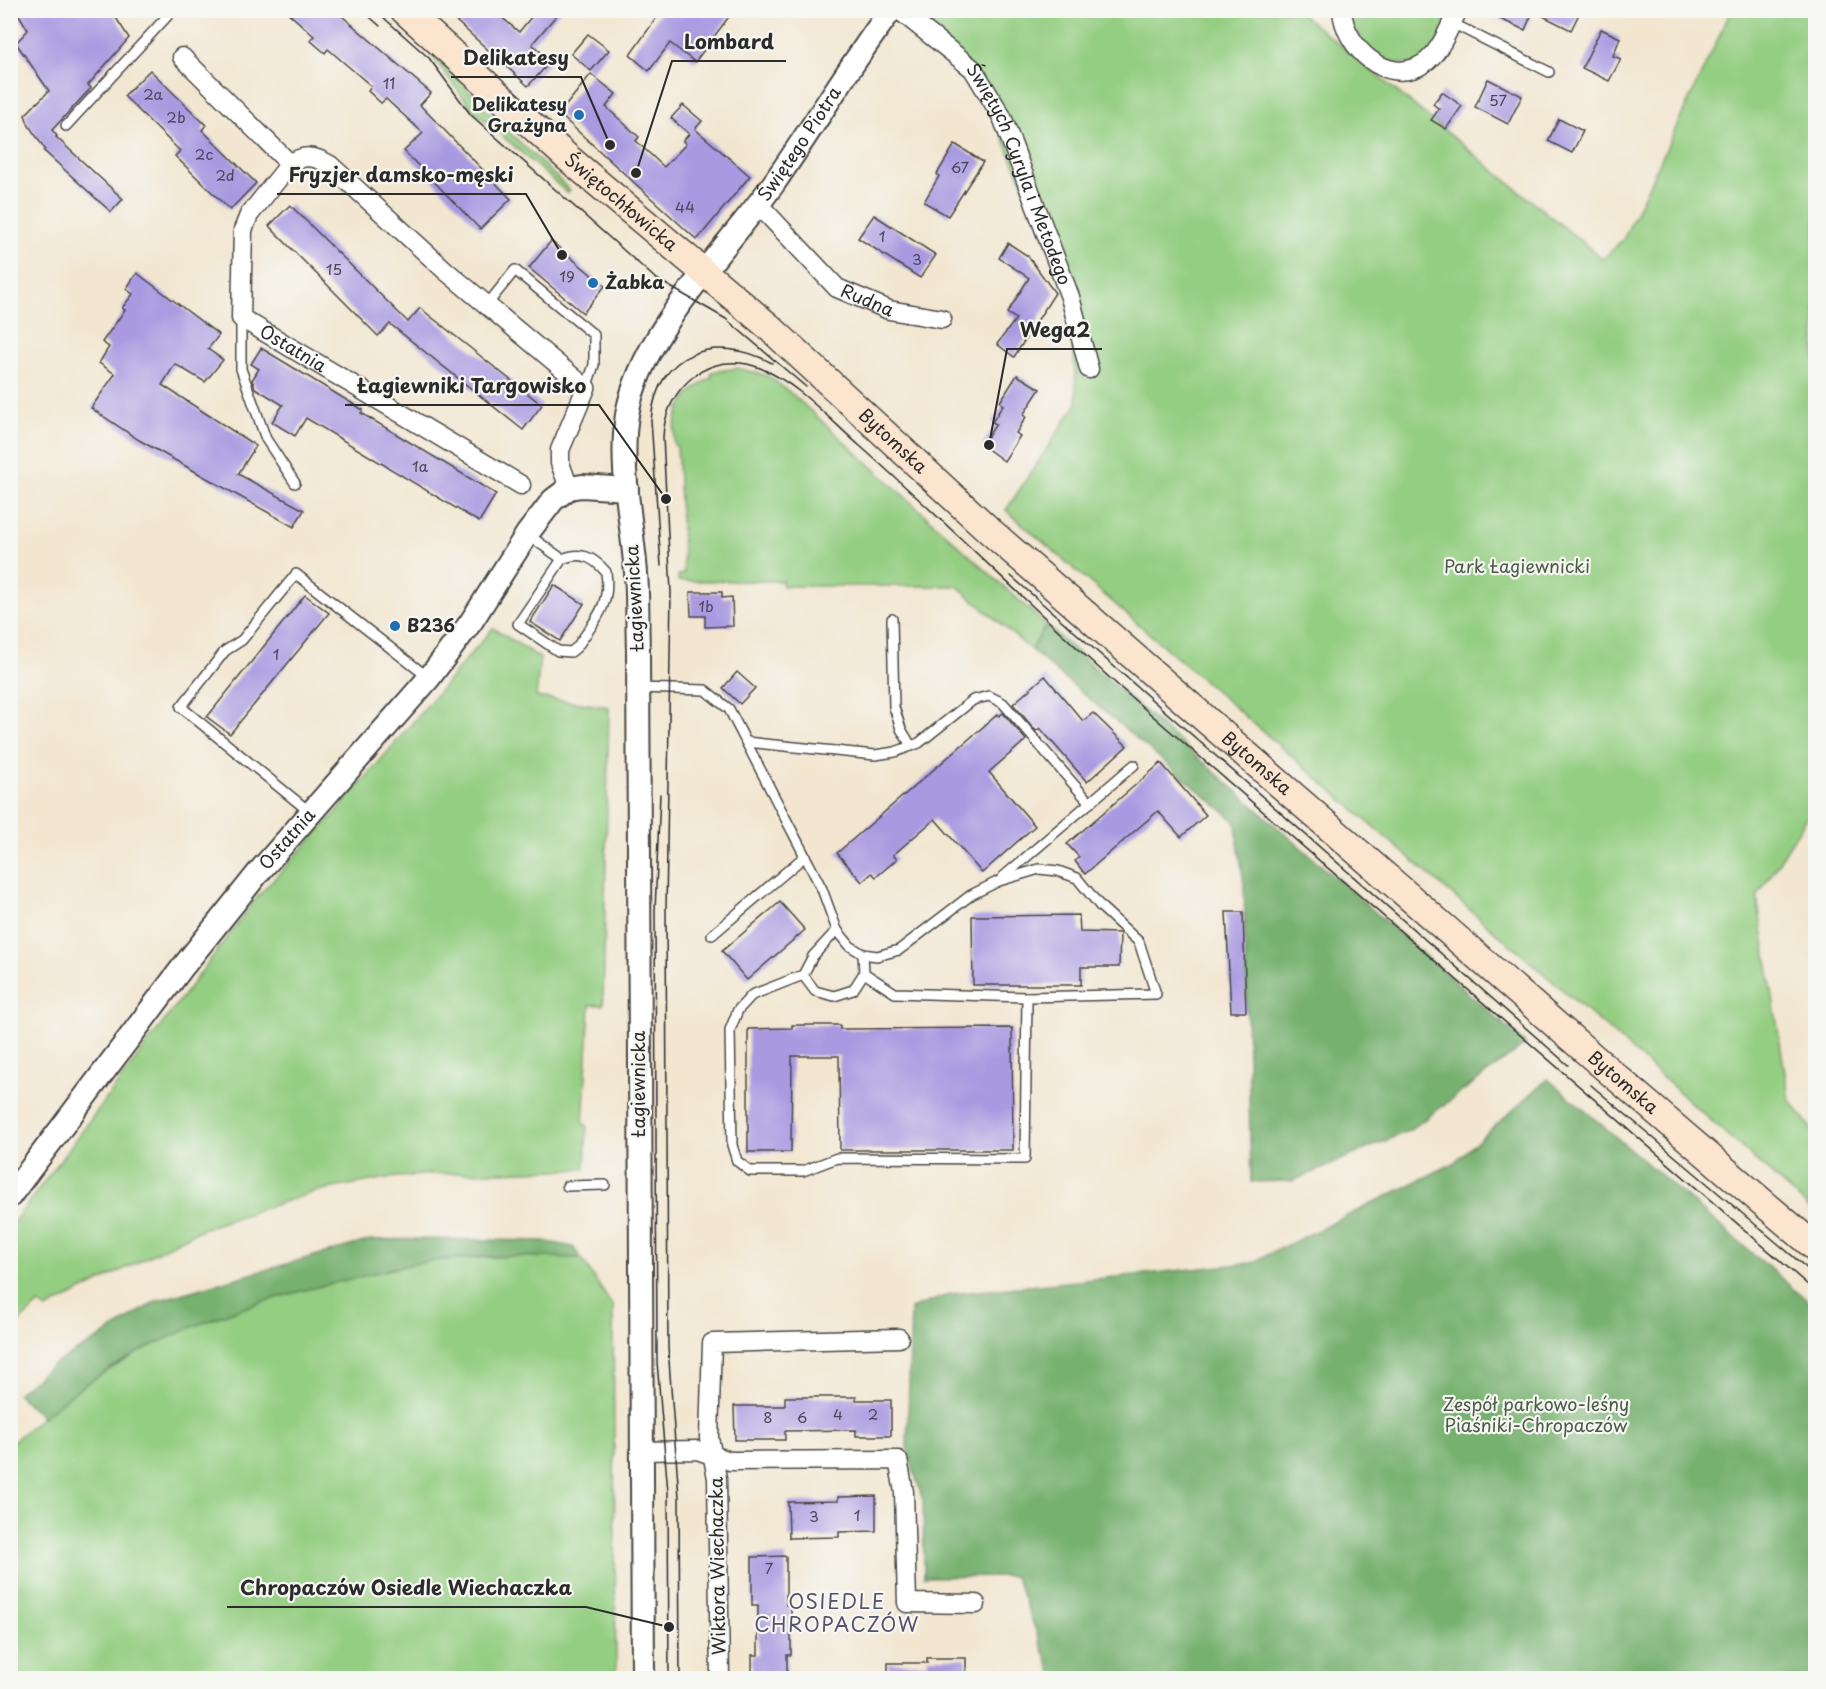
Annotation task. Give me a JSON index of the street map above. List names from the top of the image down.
{
  "streets": {
    "main road": ["Świętochłowicka", "Bytomska"],
    "street": [
      "Świętego Piotra",
      "Świętych Cyryla i Metodego",
      "Rudna",
      "Ostatnia",
      "Łagiewnicka",
      "Wiktora Wiechaczka"
    ]
  },
  "crossings": [
    ["Świętego Piotra", "Świętochłowicka"],
    ["Świętego Piotra", "Rudna"],
    ["Świętego Piotra", "Bytomska"],
    ["Świętochłowicka", "Bytomska"],
    ["Łagiewnicka", "Wiktora Wiechaczka"]
  ],
  "districts": ["OSIEDLE CHROPACZÓW"],
  "parks": ["Park Łagiewnicki", "Zespół parkowo-leśny Piaśniki-Chropaczów"],
  "places": [
    "Delikatesy Grażyna",
    "Delikatesy",
    "Lombard",
    "Fryzjer damsko-męski",
    "Żabka",
    "Wega2",
    "Łagiewniki Targowisko",
    "B236",
    "Chropaczów Osiedle Wiechaczka"
  ],
  "house_numbers": [
    "11",
    "2a",
    "57",
    "2b",
    "2c",
    "67",
    "2d",
    "44",
    "1",
    "3",
    "15",
    "19",
    "1a",
    "1b",
    "1",
    "4",
    "2",
    "8",
    "6",
    "1",
    "3",
    "7"
  ]
}
